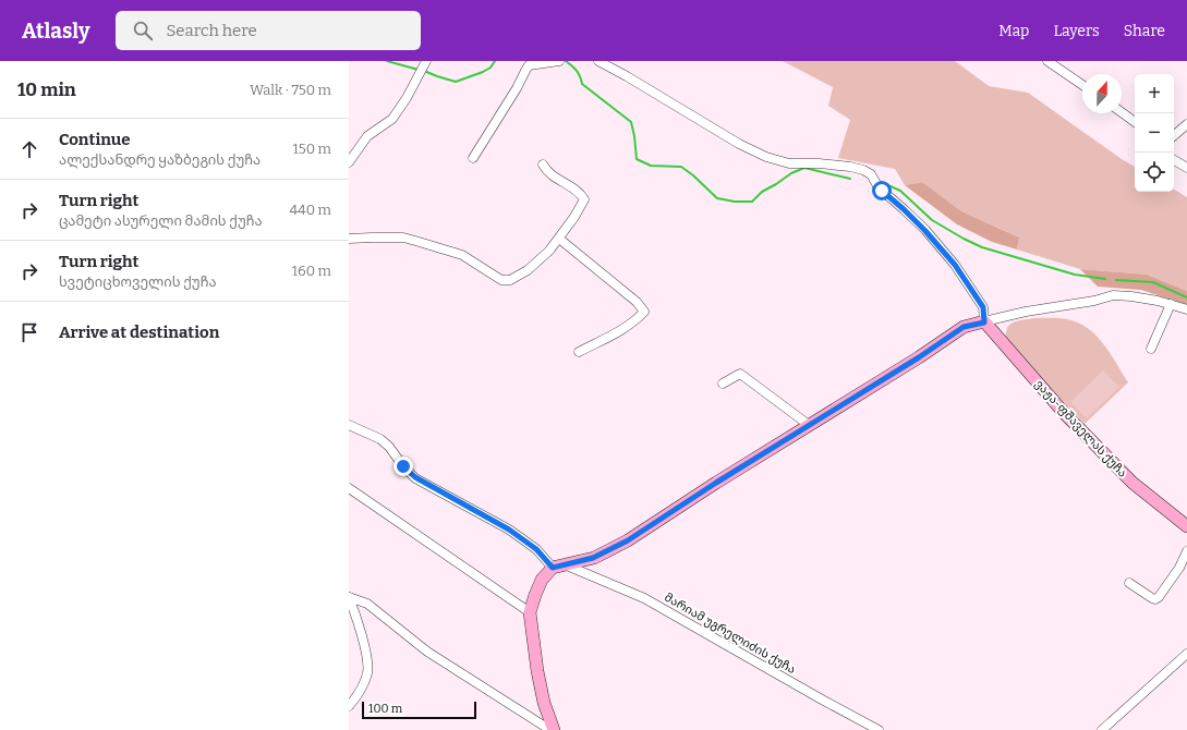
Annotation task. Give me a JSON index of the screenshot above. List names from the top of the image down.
{
  "streets": {
    "street": ["ვაჟა-ფშაველას ქუჩა", "მარიამ უგრელიძის ქუჩა"]
  },
  "scale_bar": "100 m",
  "north": "top",
  "page": {
    "header": "Atlasly",
    "search": "Search here",
    "nav": ["Map", "Layers", "Share"],
    "heading": ["10 min", "Walk · 750 m"],
    "map_buttons": ["+", "−"],
    "list": [
      ["Continue", "ალექსანდრე ყაზბეგის ქუჩა", "150 m"],
      ["Turn right", "ცამეტი ასურელი მამის ქუჩა", "440 m"],
      ["Turn right", "სვეტიცხოველის ქუჩა", "160 m"],
      "Arrive at destination"
    ],
    "scale": "100 m"
  }
}
